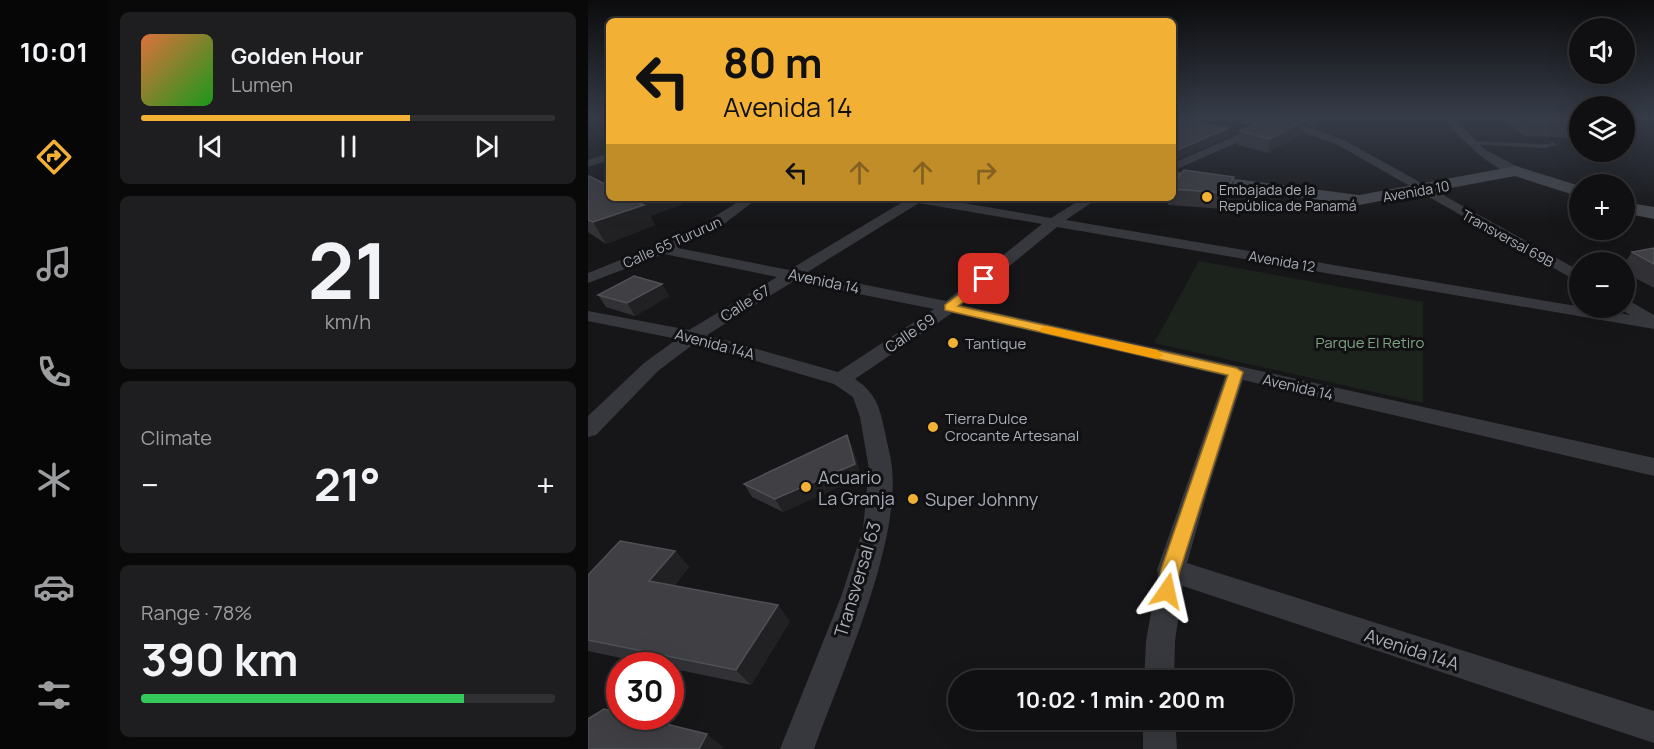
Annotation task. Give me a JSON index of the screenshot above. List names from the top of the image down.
{
  "streets": {
    "street": [
      "Avenida 10",
      "Transversal 69B",
      "Calle 65 Tururun",
      "Avenida 12",
      "Avenida 14",
      "Calle 67",
      "Calle 69",
      "Avenida 14A",
      "Transversal 63"
    ]
  },
  "crossings": [
    ["Avenida 10", "Transversal 69B"],
    ["Calle 65 Tururun", "Avenida 14"],
    ["Avenida 12", "Calle 69"],
    ["Avenida 14", "Calle 67"],
    ["Avenida 14", "Calle 69"],
    ["Calle 67", "Avenida 14A"],
    ["Calle 69", "Avenida 14A"],
    ["Calle 69", "Transversal 63"],
    ["Avenida 14A", "Transversal 63"]
  ],
  "parks": ["Parque El Retiro"],
  "places": [
    "Embajada de la República de Panamá",
    "Tantique",
    "Tierra Dulce Crocante Artesanal",
    "Acuario La Granja",
    "Super Johnny"
  ],
  "page": {
    "tabs": "10:01",
    "map_buttons": ["+", "−"],
    "turn": ["80 m", "Avenida 14"],
    "song": ["Golden Hour", "Lumen"],
    "tile": [
      ["21", "km/h"],
      "Climate",
      ["Range · 78%", "390 km"]
    ],
    "heat": ["−", "21°", "+"],
    "limit": "30",
    "trip": "10:02 · 1 min · 200 m"
  }
}
